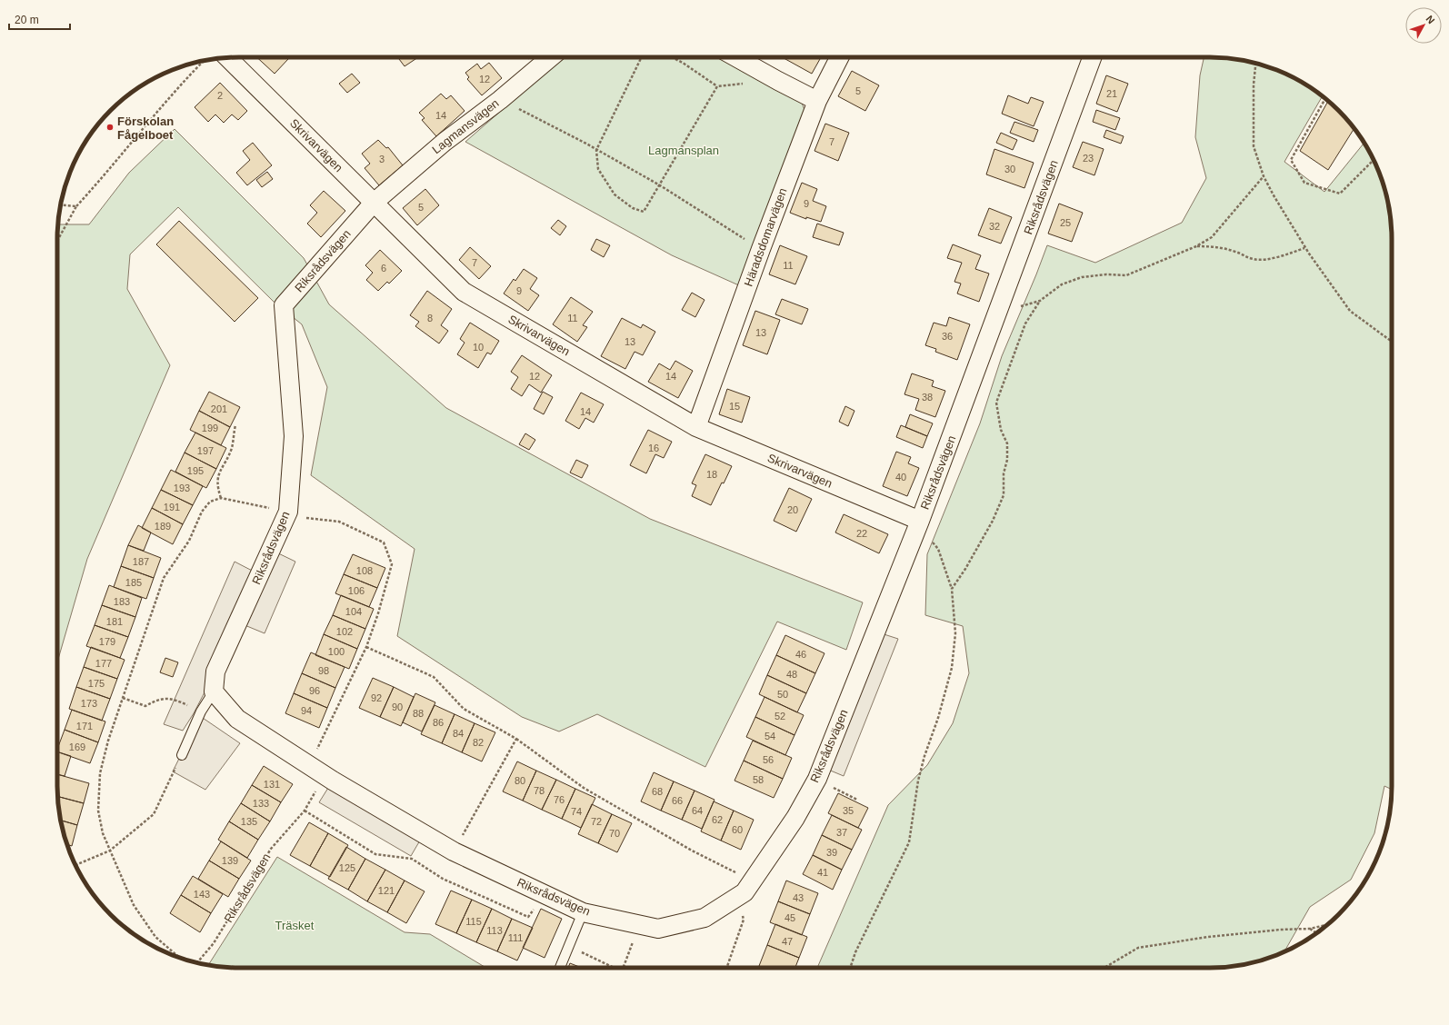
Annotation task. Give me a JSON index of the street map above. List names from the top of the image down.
{
  "streets": {
    "street": [
      "Lagmansvägen",
      "Skrivarvägen",
      "Riksrådsvägen",
      "Häradsdomarvägen"
    ]
  },
  "crossings": [
    ["Lagmansvägen", "Skrivarvägen"],
    ["Lagmansvägen", "Riksrådsvägen"],
    ["Skrivarvägen", "Riksrådsvägen"],
    ["Skrivarvägen", "Häradsdomarvägen"]
  ],
  "parks": ["Lagmansplan", "Träsket"],
  "places": ["Förskolan Fågelboet"],
  "house_numbers": [
    "12",
    "5",
    "21",
    "2",
    "14",
    "7",
    "23",
    "3",
    "30",
    "9",
    "5",
    "25",
    "32",
    "7",
    "11",
    "6",
    "9",
    "8",
    "11",
    "13",
    "36",
    "13",
    "10",
    "12",
    "14",
    "38",
    "15",
    "201",
    "14",
    "199",
    "16",
    "197",
    "195",
    "18",
    "40",
    "193",
    "191",
    "20",
    "189",
    "22",
    "187",
    "108",
    "185",
    "106",
    "183",
    "104",
    "181",
    "102",
    "179",
    "100",
    "46",
    "177",
    "98",
    "48",
    "175",
    "96",
    "50",
    "92",
    "173",
    "90",
    "94",
    "88",
    "52",
    "86",
    "171",
    "84",
    "54",
    "82",
    "169",
    "56",
    "58",
    "80",
    "131",
    "78",
    "68",
    "76",
    "66",
    "133",
    "64",
    "35",
    "74",
    "62",
    "135",
    "72",
    "60",
    "37",
    "70",
    "39",
    "139",
    "125",
    "41",
    "121",
    "143",
    "43",
    "45",
    "115",
    "113",
    "111",
    "47"
  ],
  "scale_bar": "20 m",
  "north": "top right"
}
